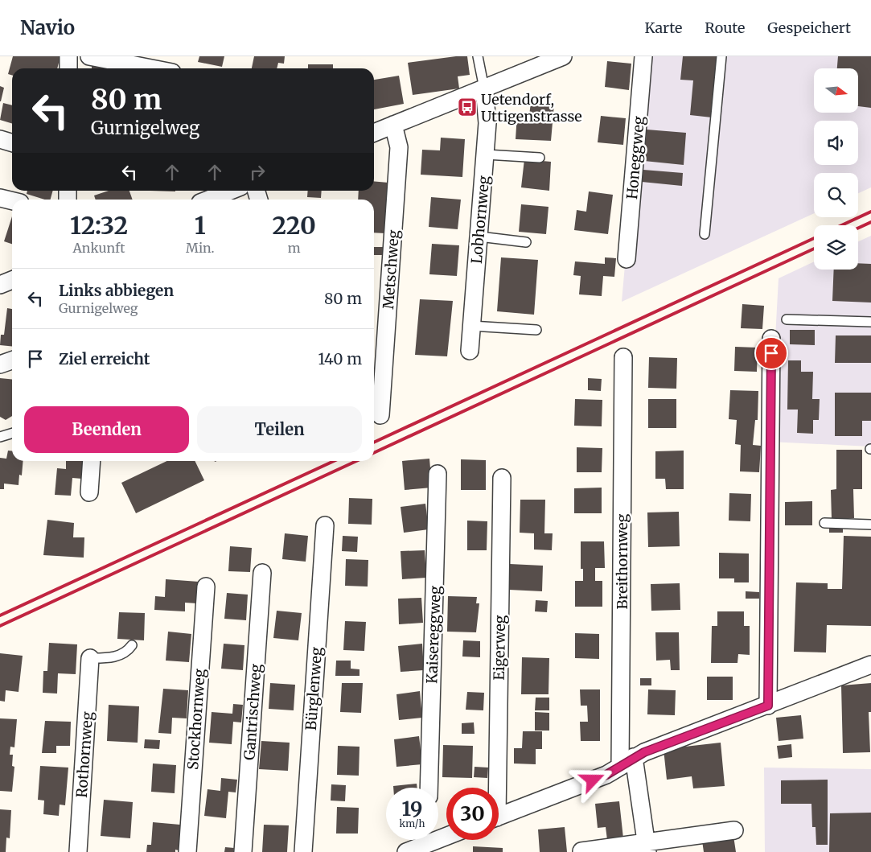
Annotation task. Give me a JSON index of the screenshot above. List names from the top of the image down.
{
  "streets": {
    "street": [
      "Honeggweg",
      "Lobhornweg",
      "Metschweg",
      "Breithornweg",
      "Kaisereggweg",
      "Eigerweg",
      "Bürglenweg",
      "Gantrischweg",
      "Stockhornweg",
      "Rothornweg"
    ]
  },
  "places": {
    "bus stop": ["Uetendorf, Uttigenstrasse"]
  },
  "north": "right",
  "page": {
    "header": "Navio",
    "nav": ["Karte", "Route", "Gespeichert"],
    "turn": ["80 m", "Gurnigelweg"],
    "eta": [
      "12:32",
      "Ankunft",
      "1",
      "Min.",
      "220",
      "m"
    ],
    "list": [
      {
        "name": "Links abbiegen",
        "note": "Gurnigelweg",
        "value": "80 m"
      },
      {
        "name": "Ziel erreicht",
        "value": "140 m"
      }
    ],
    "buttons": ["Beenden", "Teilen"],
    "speed": "19 km/h",
    "limit": "30"
  }
}
